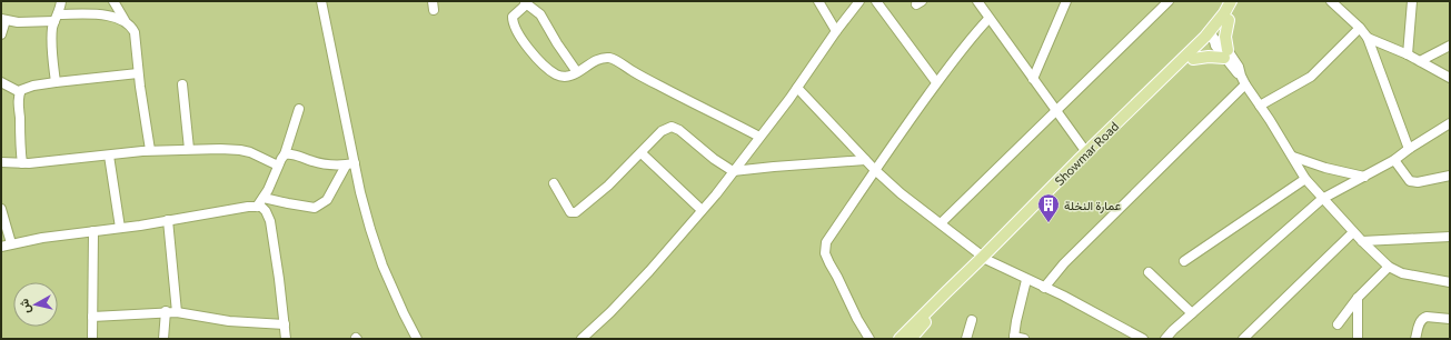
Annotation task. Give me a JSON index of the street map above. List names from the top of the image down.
{
  "streets": {
    "main road": ["Showmar Road"]
  },
  "places": {
    "building": ["عمارة النخلة"]
  },
  "north": "left"
}
